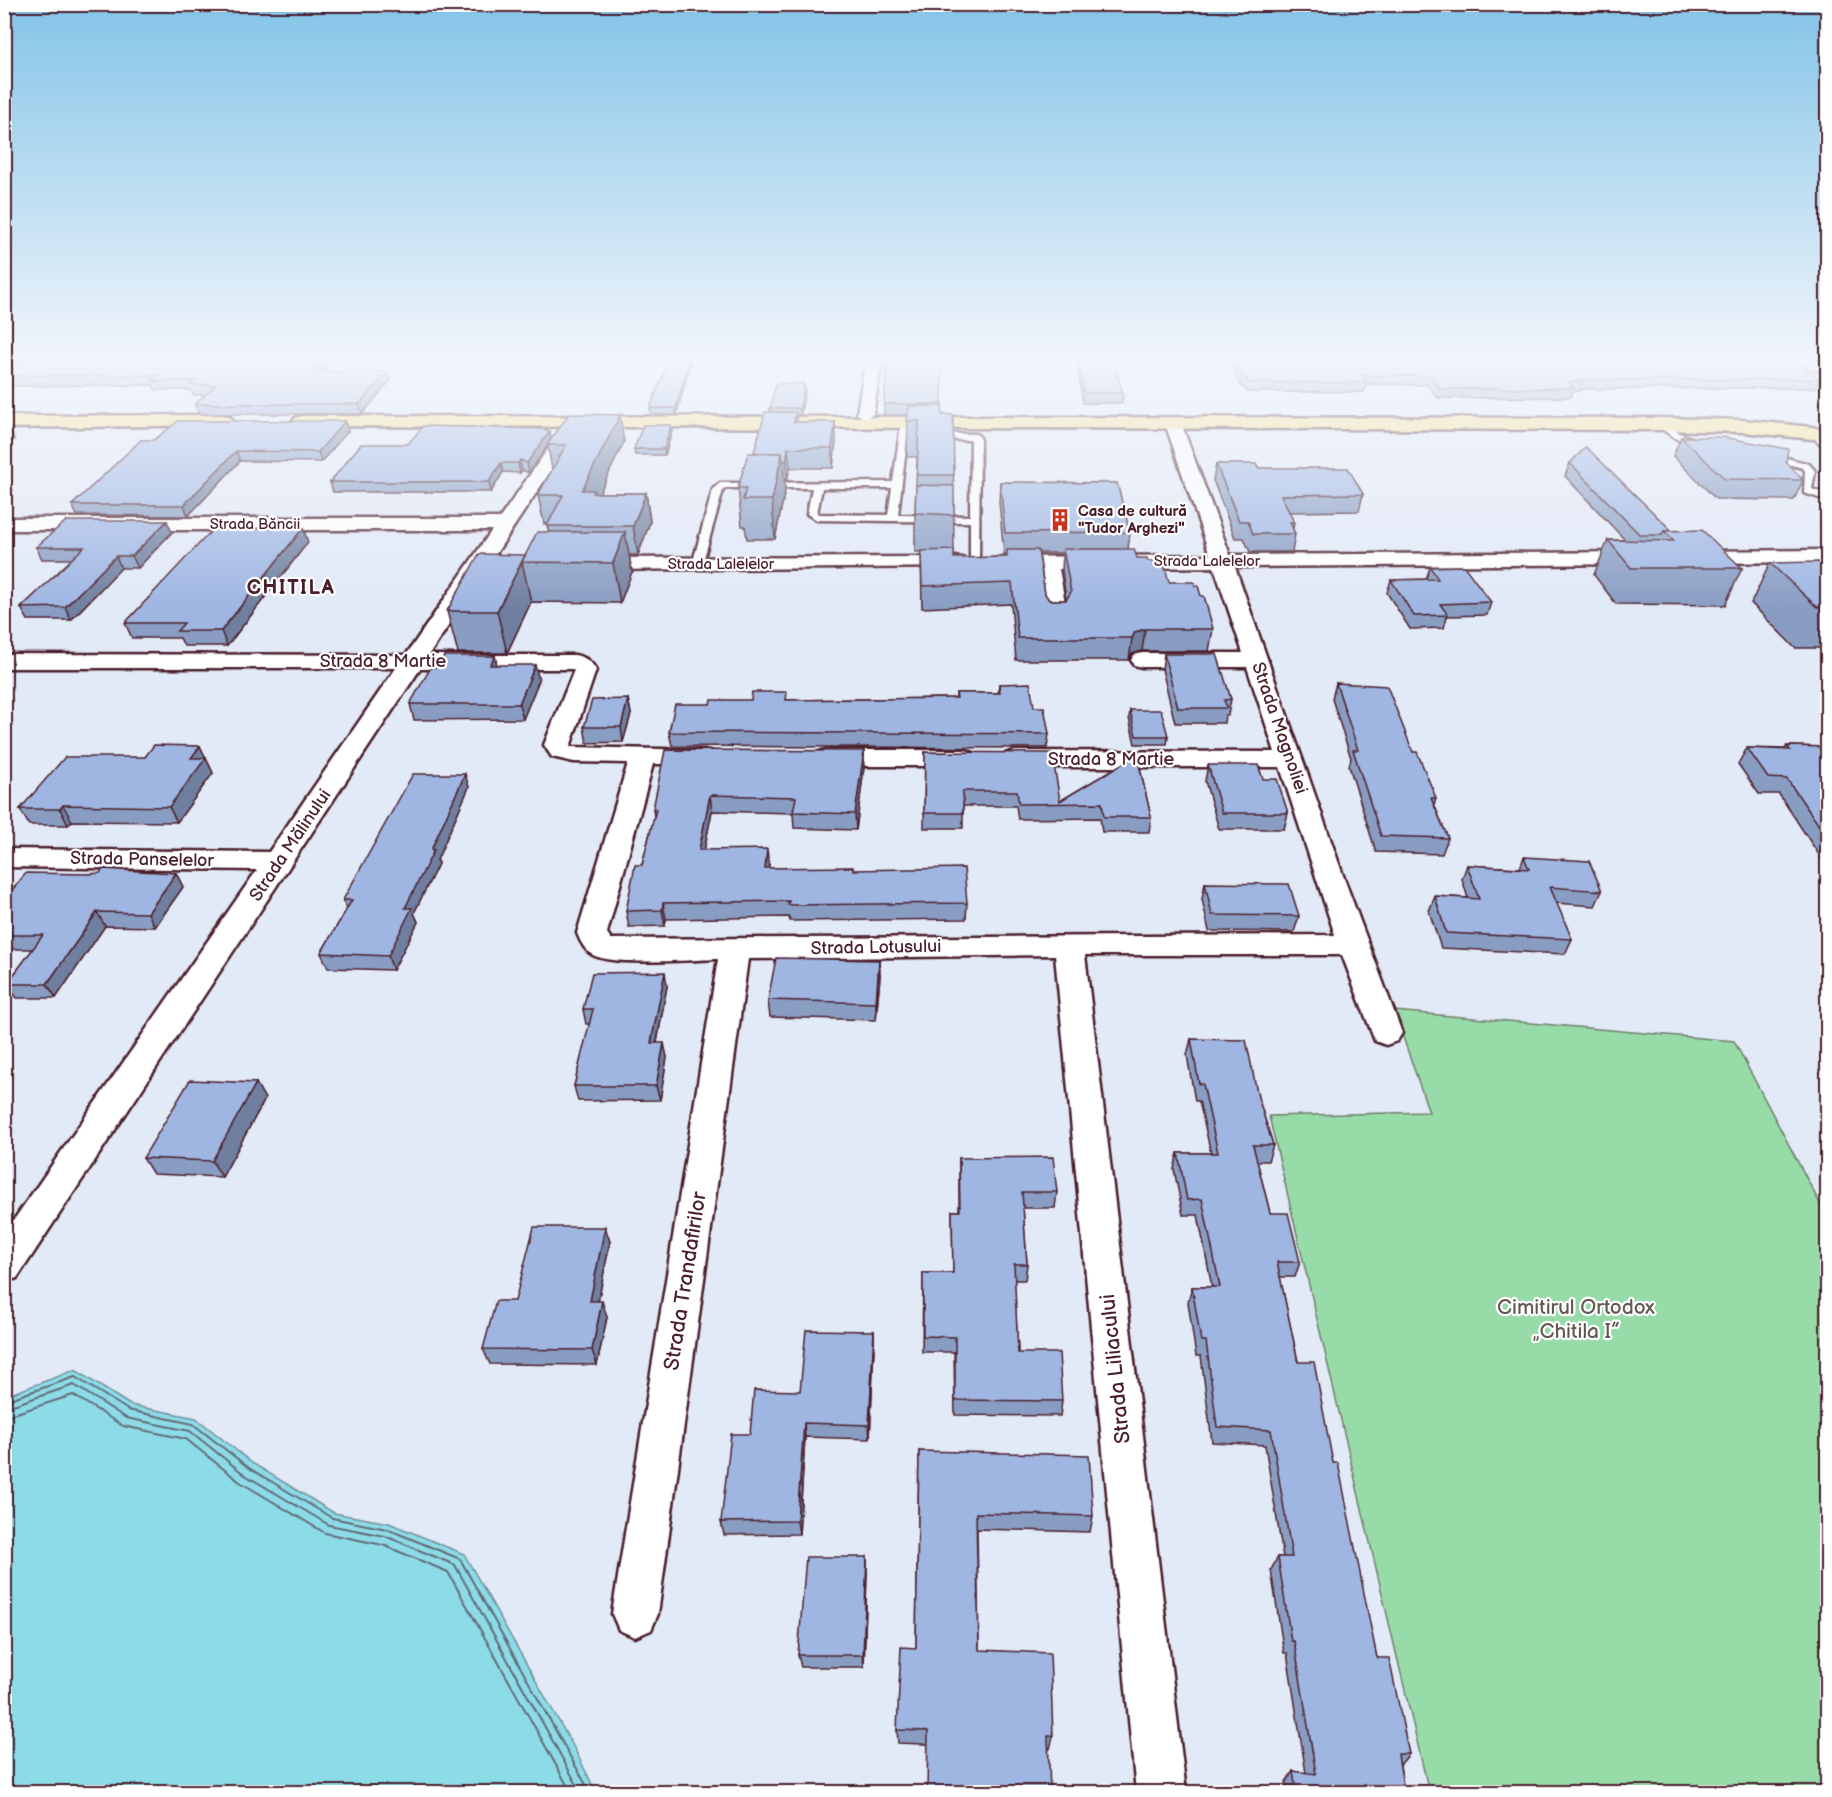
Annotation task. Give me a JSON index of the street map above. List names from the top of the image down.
{
  "streets": {
    "street": [
      "Strada Băncii",
      "Strada Lalelelor",
      "Strada 8 Martie",
      "Strada Magnoliei",
      "Strada Mălinului",
      "Strada Panselelor",
      "Strada Lotusului",
      "Strada Trandafirilor",
      "Strada Liliacului"
    ]
  },
  "crossings": [
    ["Strada Băncii", "Strada Mălinului"],
    ["Strada Lalelelor", "Strada Magnoliei"],
    ["Strada 8 Martie", "Strada Magnoliei"],
    ["Strada 8 Martie", "Strada Mălinului"],
    ["Strada 8 Martie", "Strada Lotusului"],
    ["Strada Magnoliei", "Strada Lotusului"],
    ["Strada Mălinului", "Strada Panselelor"],
    ["Strada Lotusului", "Strada Trandafirilor"],
    ["Strada Lotusului", "Strada Liliacului"]
  ],
  "districts": ["CHITILA"],
  "parks": ["Cimitirul Ortodox „Chitila I”"],
  "places": {
    "building": ["Casa de cultură \"Tudor Arghezi\""]
  }
}
